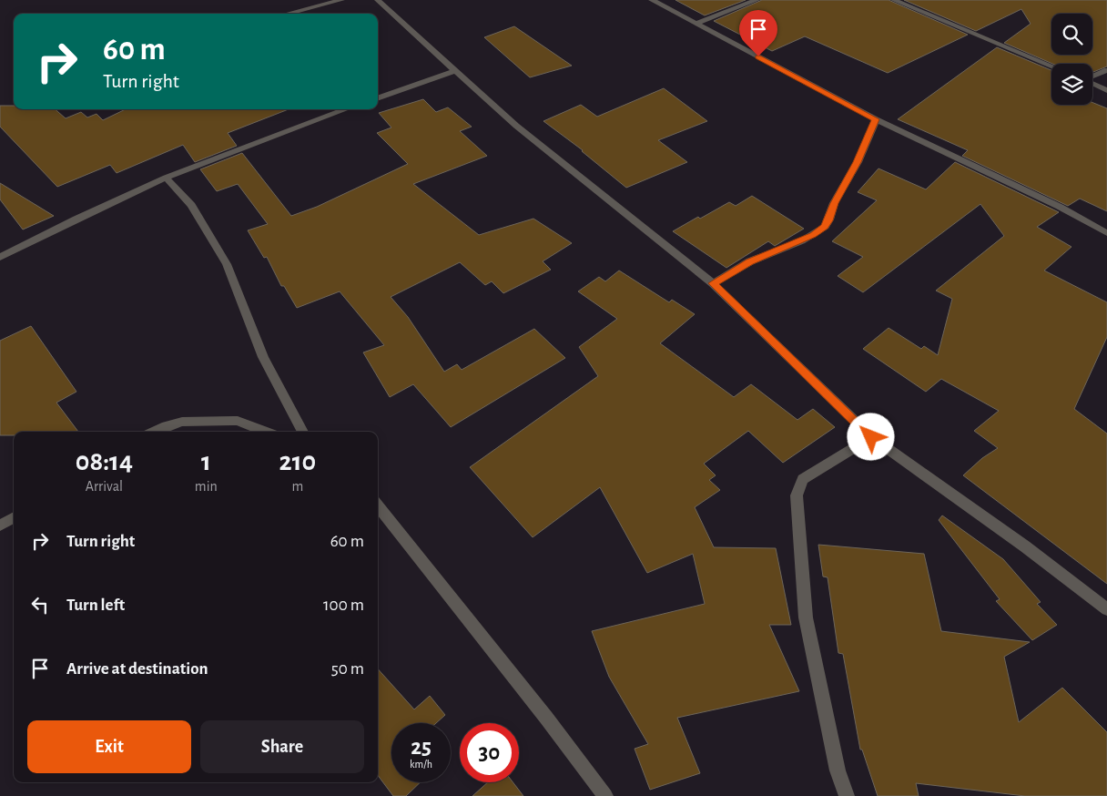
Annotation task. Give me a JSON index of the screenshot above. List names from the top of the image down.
{
  "page": {
    "turn": ["60 m", "Turn right"],
    "eta": [
      "08:14",
      "Arrival",
      "1",
      "min",
      "210",
      "m"
    ],
    "list": [
      {
        "name": "Turn right",
        "value": "60 m"
      },
      {
        "name": "Turn left",
        "value": "100 m"
      },
      {
        "name": "Arrive at destination",
        "value": "50 m"
      }
    ],
    "buttons": ["Exit", "Share"],
    "speed": "25 km/h",
    "limit": "30"
  }
}
